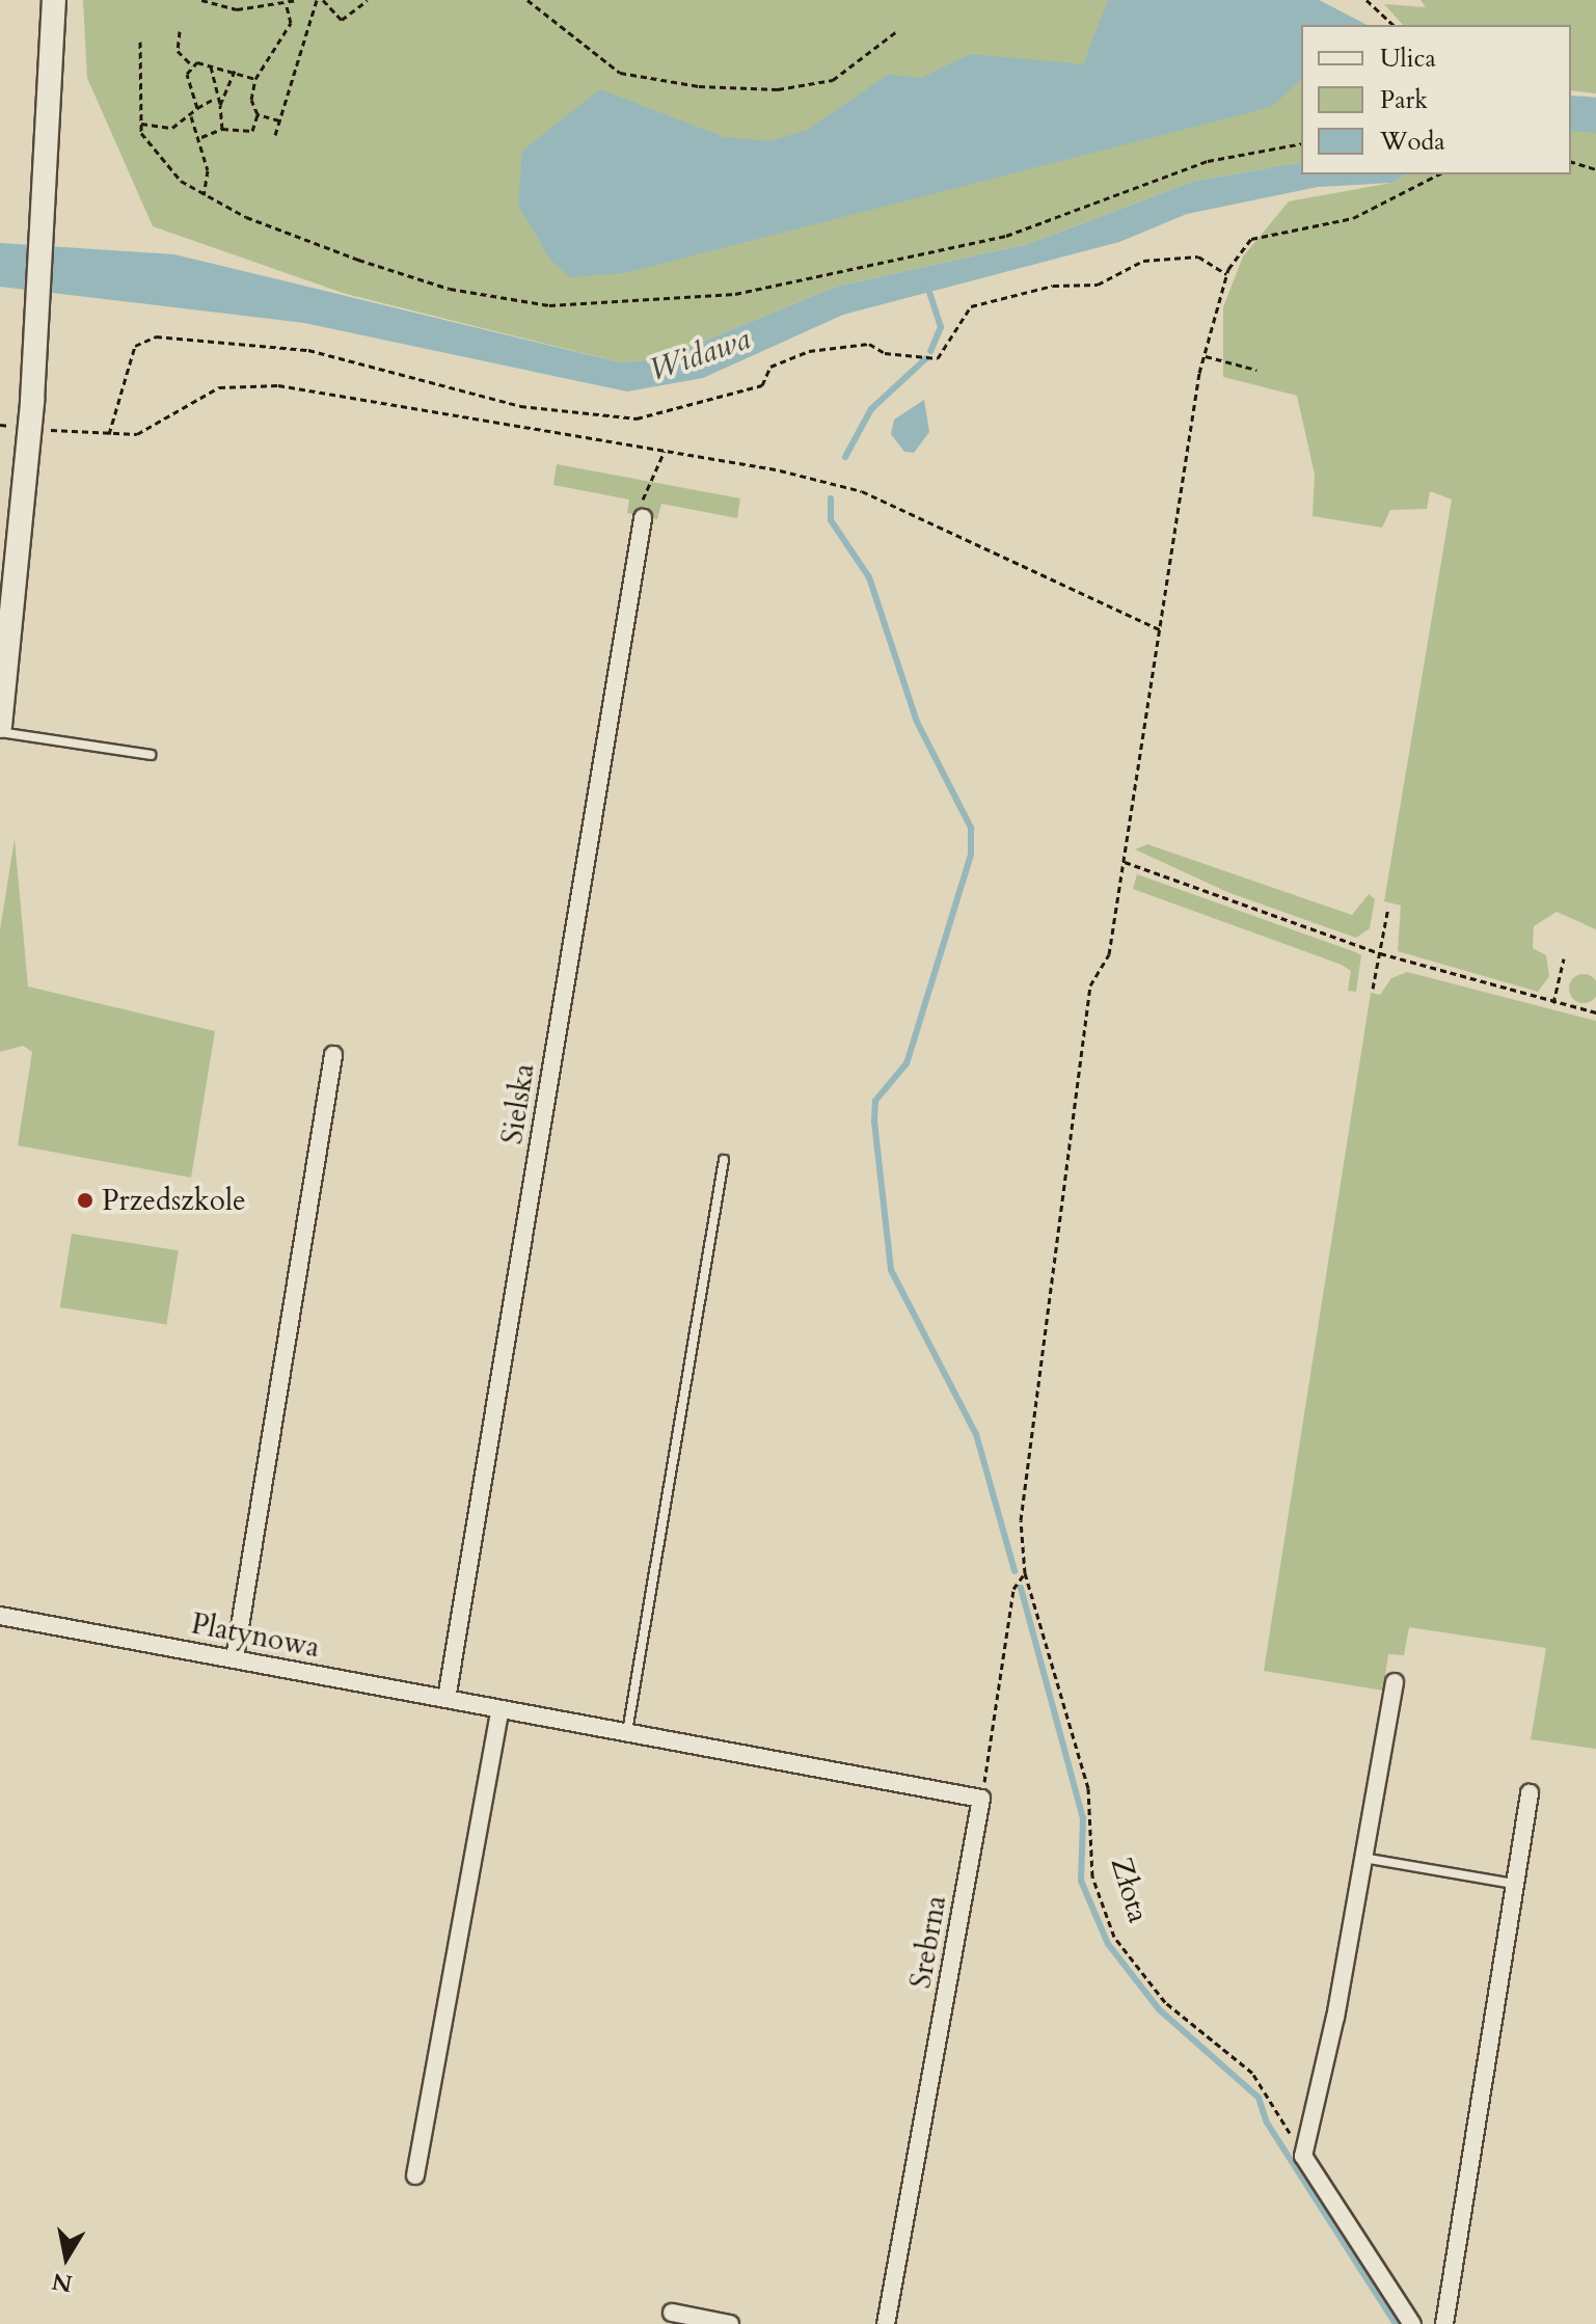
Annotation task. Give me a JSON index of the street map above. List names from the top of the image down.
{
  "streets": {
    "street": ["Sielska", "Platynowa", "Srebrna"],
    "path": ["Złota"]
  },
  "crossings": [
    ["Sielska", "Platynowa"],
    ["Platynowa", "Srebrna"]
  ],
  "water": ["Widawa"],
  "places": ["Przedszkole"],
  "legend": ["Ulica", "Park", "Woda"],
  "north": "bottom"
}
